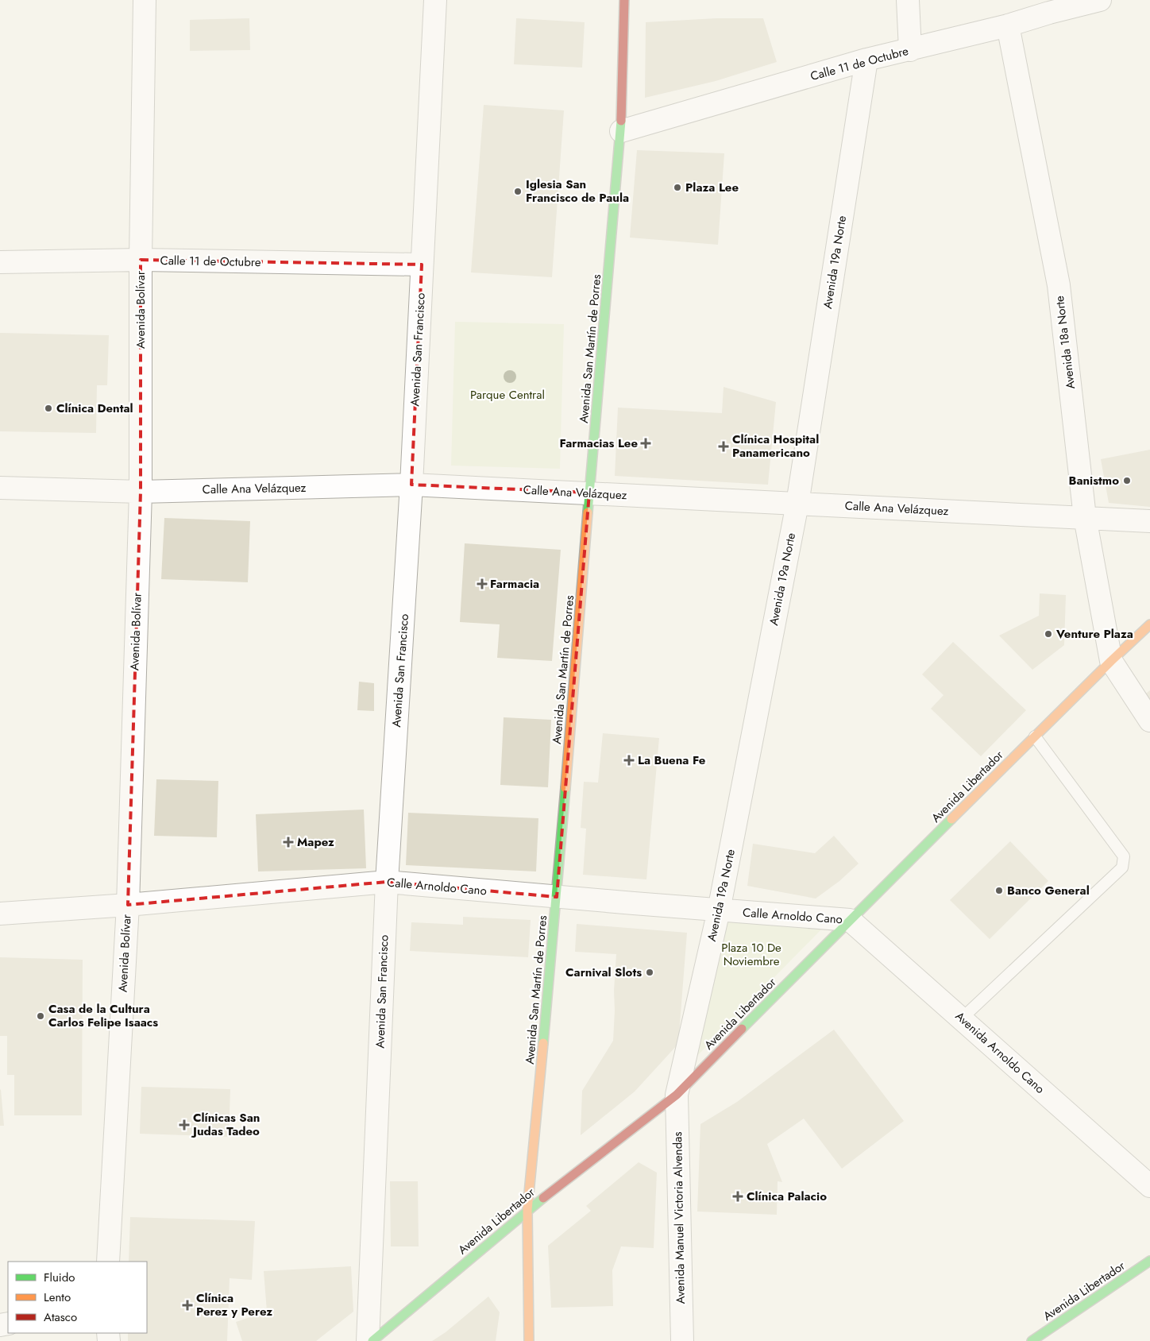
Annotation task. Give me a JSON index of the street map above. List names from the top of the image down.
{
  "streets": {
    "main road": ["Avenida San Martín de Porres", "Avenida Libertador"],
    "street": [
      "Calle 11 de Octubre",
      "Avenida 19a Norte",
      "Avenida Bolívar",
      "Avenida 18a Norte",
      "Avenida San Francisco",
      "Calle Ana Velázquez",
      "Calle Arnoldo Cano",
      "Avenida Arnoldo Cano",
      "Avenida Manuel Victoria Alvendas"
    ]
  },
  "crossings": [
    ["Calle 11 de Octubre", "Avenida 19a Norte"],
    ["Calle 11 de Octubre", "Avenida Bolívar"],
    ["Calle 11 de Octubre", "Avenida 18a Norte"],
    ["Calle 11 de Octubre", "Avenida San Martín de Porres"],
    ["Calle 11 de Octubre", "Avenida San Francisco"],
    ["Avenida 19a Norte", "Calle Ana Velázquez"],
    ["Avenida 19a Norte", "Avenida Libertador"],
    ["Avenida 19a Norte", "Calle Arnoldo Cano"],
    ["Avenida 19a Norte", "Avenida Manuel Victoria Alvendas"],
    ["Avenida Bolívar", "Calle Ana Velázquez"],
    ["Avenida Bolívar", "Calle Arnoldo Cano"],
    ["Avenida 18a Norte", "Calle Ana Velázquez"],
    ["Avenida 18a Norte", "Avenida Libertador"],
    ["Avenida San Martín de Porres", "Calle Ana Velázquez"],
    ["Avenida San Martín de Porres", "Avenida Libertador"],
    ["Avenida San Martín de Porres", "Calle Arnoldo Cano"],
    ["Avenida San Francisco", "Calle Ana Velázquez"],
    ["Avenida San Francisco", "Calle Arnoldo Cano"],
    ["Avenida Libertador", "Calle Arnoldo Cano"],
    ["Avenida Libertador", "Avenida Arnoldo Cano"],
    ["Avenida Libertador", "Avenida Manuel Victoria Alvendas"],
    ["Calle Arnoldo Cano", "Avenida Arnoldo Cano"]
  ],
  "parks": ["Parque Central", "Plaza 10 De Noviembre"],
  "places": {
    "other": [
      "Plaza Lee",
      "Iglesia San Francisco de Paula",
      "Clínica Dental",
      "Banistmo",
      "Venture Plaza",
      "Banco General",
      "Carnival Slots",
      "Casa de la Cultura Carlos Felipe Isaacs"
    ],
    "health": [
      "Farmacias Lee",
      "Clínica Hospital Panamericano",
      "Farmacia",
      "La Buena Fe",
      "Mapez",
      "Clínicas San Judas Tadeo",
      "Clínica Palacio",
      "Clínica Perez y Perez"
    ]
  },
  "legend": ["Fluido", "Lento", "Atasco"]
}
